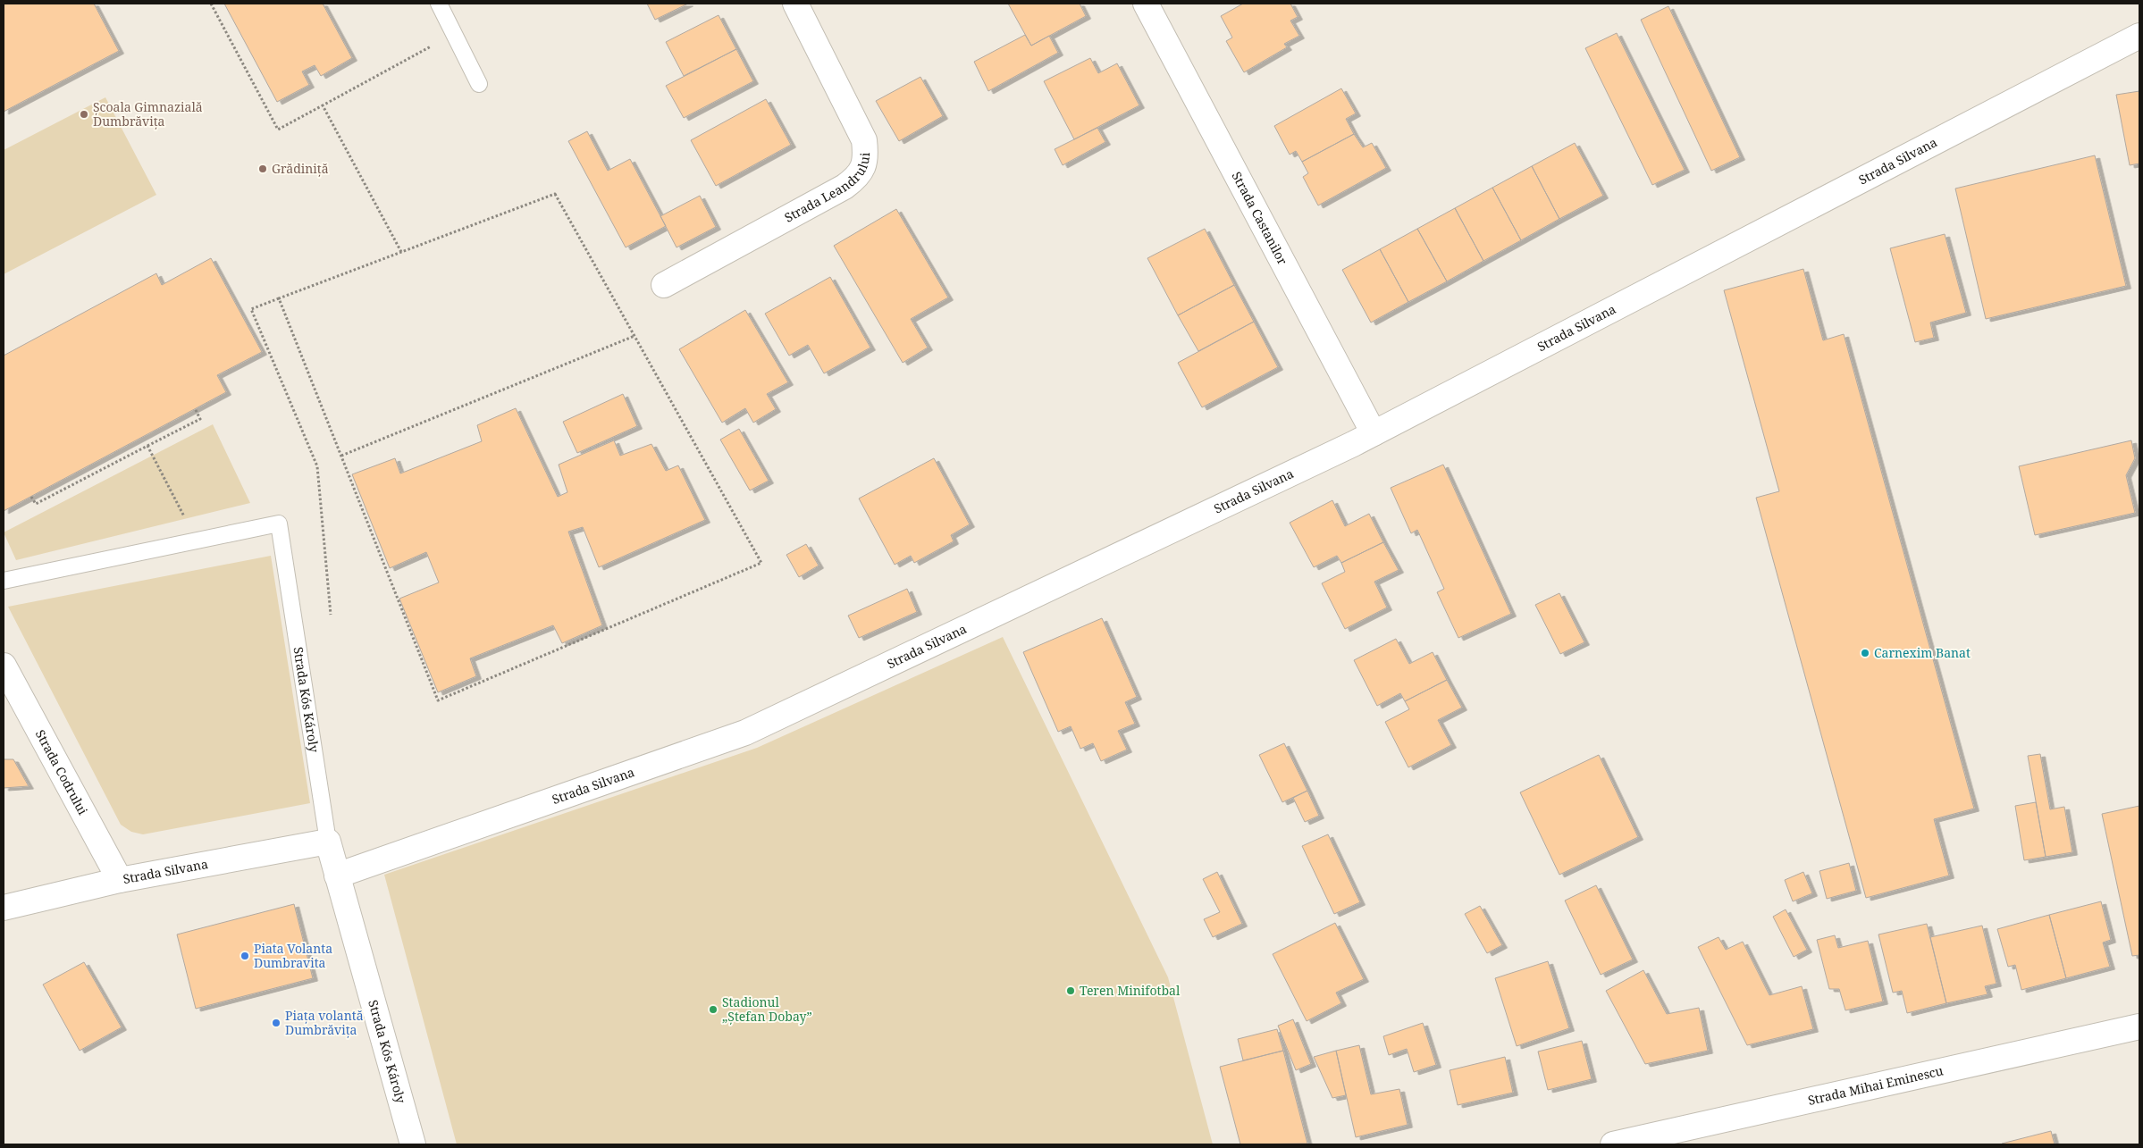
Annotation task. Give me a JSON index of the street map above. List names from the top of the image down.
{
  "streets": {
    "street": [
      "Strada Silvana",
      "Strada Leandrului",
      "Strada Castanilor",
      "Strada Kós Károly",
      "Strada Codrului",
      "Strada Mihai Eminescu"
    ]
  },
  "crossings": [
    ["Strada Silvana", "Strada Castanilor"],
    ["Strada Silvana", "Strada Kós Károly"],
    ["Strada Silvana", "Strada Codrului"]
  ],
  "places": [
    "Școala Gimnazială Dumbrăvița",
    "Grădiniță",
    "Carnexim Banat",
    "Piata Volanta Dumbravita",
    "Teren Minifotbal",
    "Stadionul „Ștefan Dobay”",
    "Piața volantă Dumbrăvița"
  ]
}
